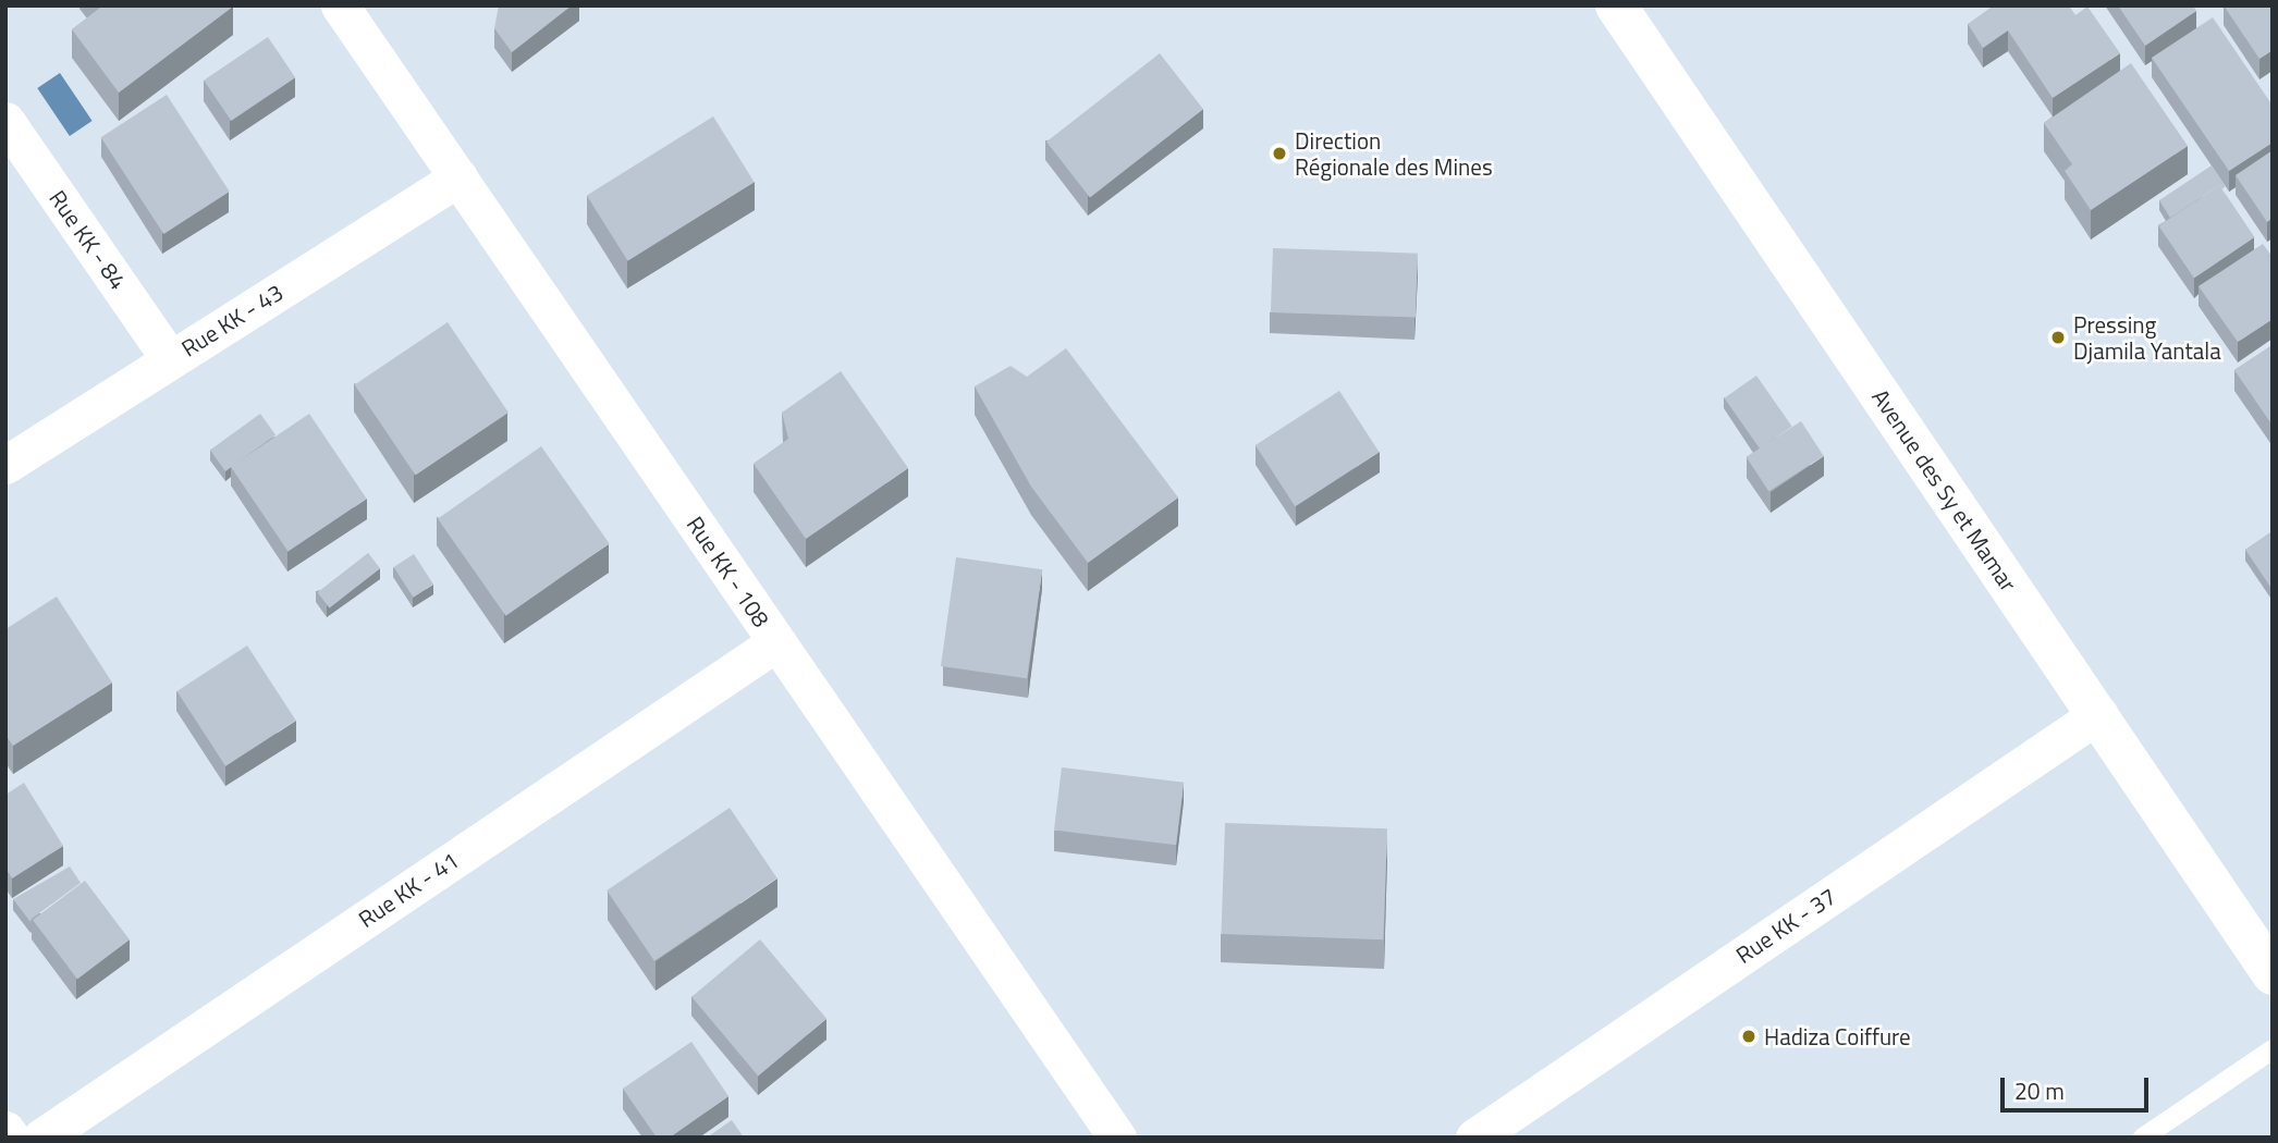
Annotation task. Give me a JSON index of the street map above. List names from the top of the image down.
{
  "streets": {
    "highway": ["Avenue des Sy et Mamar"],
    "street": [
      "Rue KK - 84",
      "Rue KK - 43",
      "Rue KK - 108",
      "Rue KK - 41",
      "Rue KK - 37"
    ]
  },
  "crossings": [
    ["Rue KK - 84", "Rue KK - 43"],
    ["Rue KK - 43", "Rue KK - 108"],
    ["Avenue des Sy et Mamar", "Rue KK - 37"],
    ["Rue KK - 108", "Rue KK - 41"]
  ],
  "places": ["Direction Régionale des Mines", "Pressing Djamila Yantala", "Hadiza Coiffure"],
  "scale_bar": "20 m"
}
